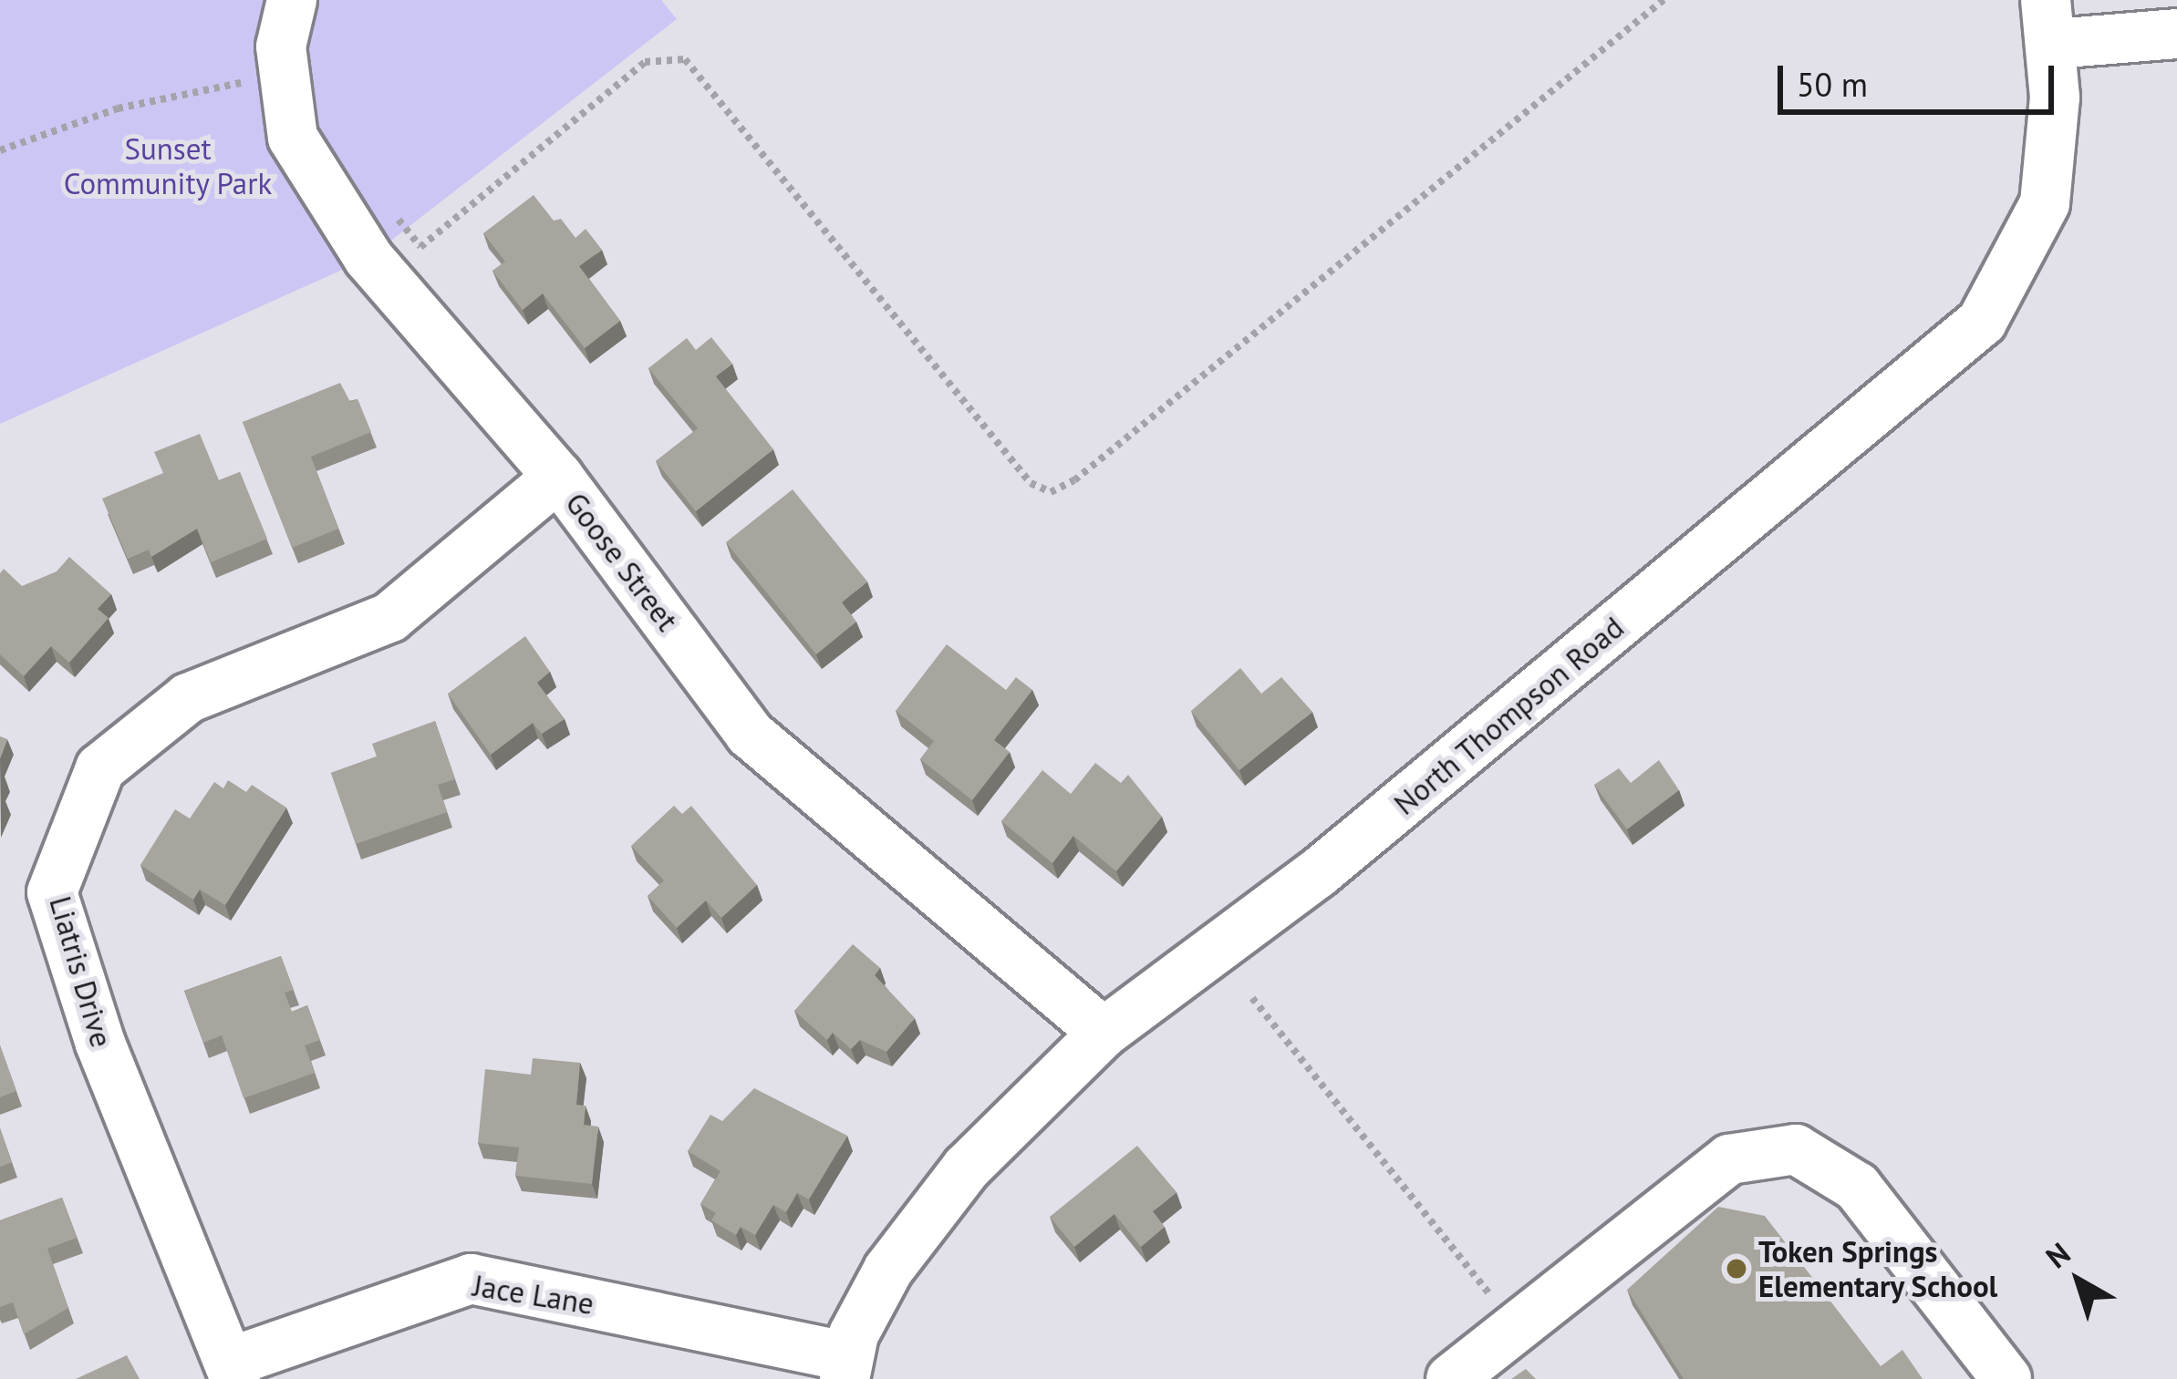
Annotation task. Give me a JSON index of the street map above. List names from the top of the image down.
{
  "streets": {
    "street": [
      "Goose Street",
      "North Thompson Road",
      "Liatris Drive",
      "Jace Lane"
    ]
  },
  "crossings": [
    ["Goose Street", "North Thompson Road"],
    ["Goose Street", "Liatris Drive"],
    ["North Thompson Road", "Jace Lane"],
    ["Liatris Drive", "Jace Lane"]
  ],
  "parks": ["Sunset Community Park"],
  "places": ["Token Springs Elementary School"],
  "scale_bar": "50 m",
  "north": "top left"
}
